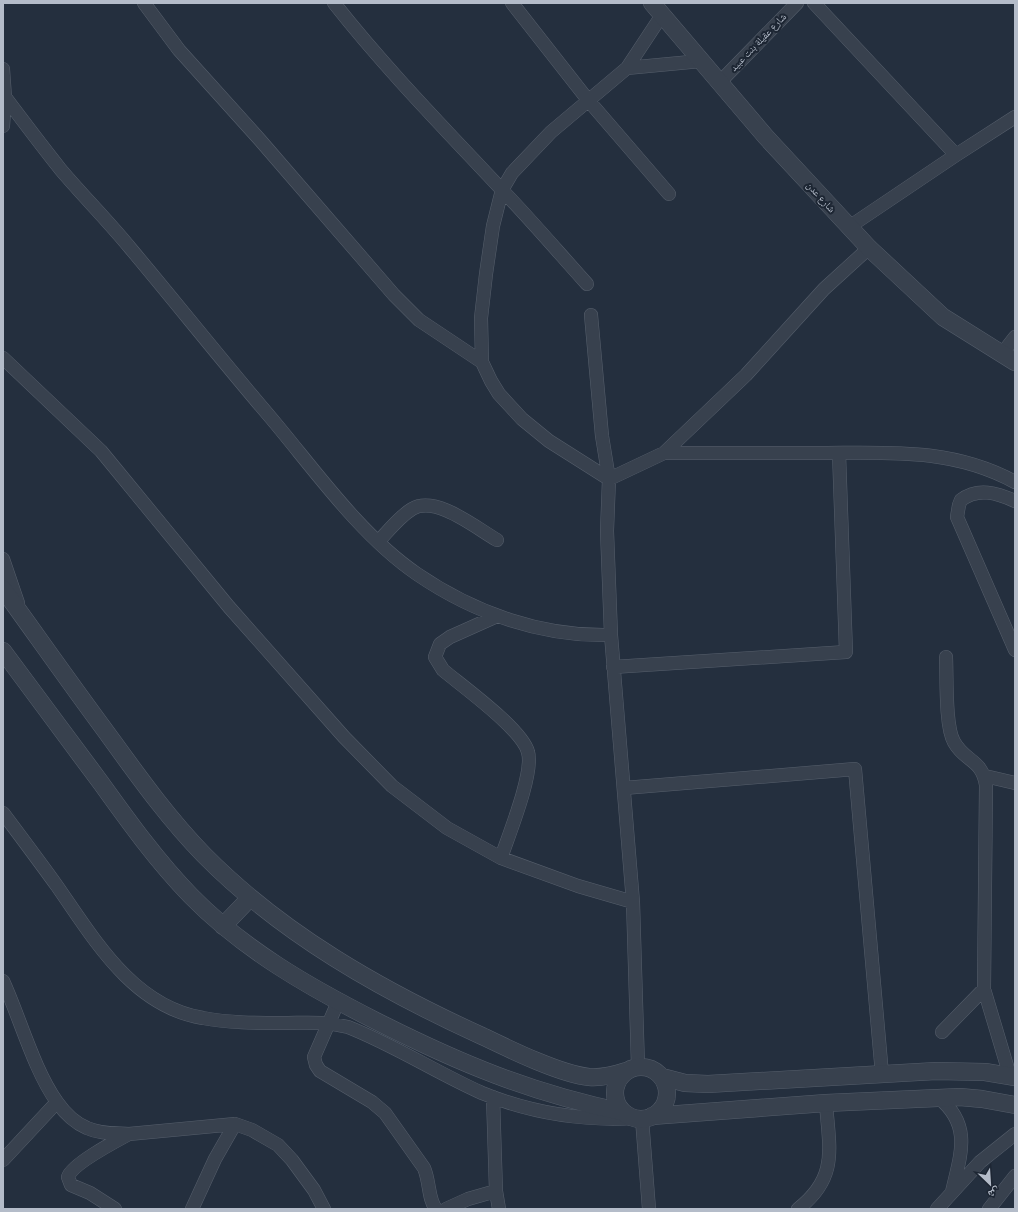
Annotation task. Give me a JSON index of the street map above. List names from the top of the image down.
{
  "streets": {
    "street": ["شارع عقيلة بنت عبيد", "شارع عدن"]
  },
  "crossings": [
    ["شارع عقيلة بنت عبيد", "شارع عدن"]
  ],
  "north": "bottom right"
}
